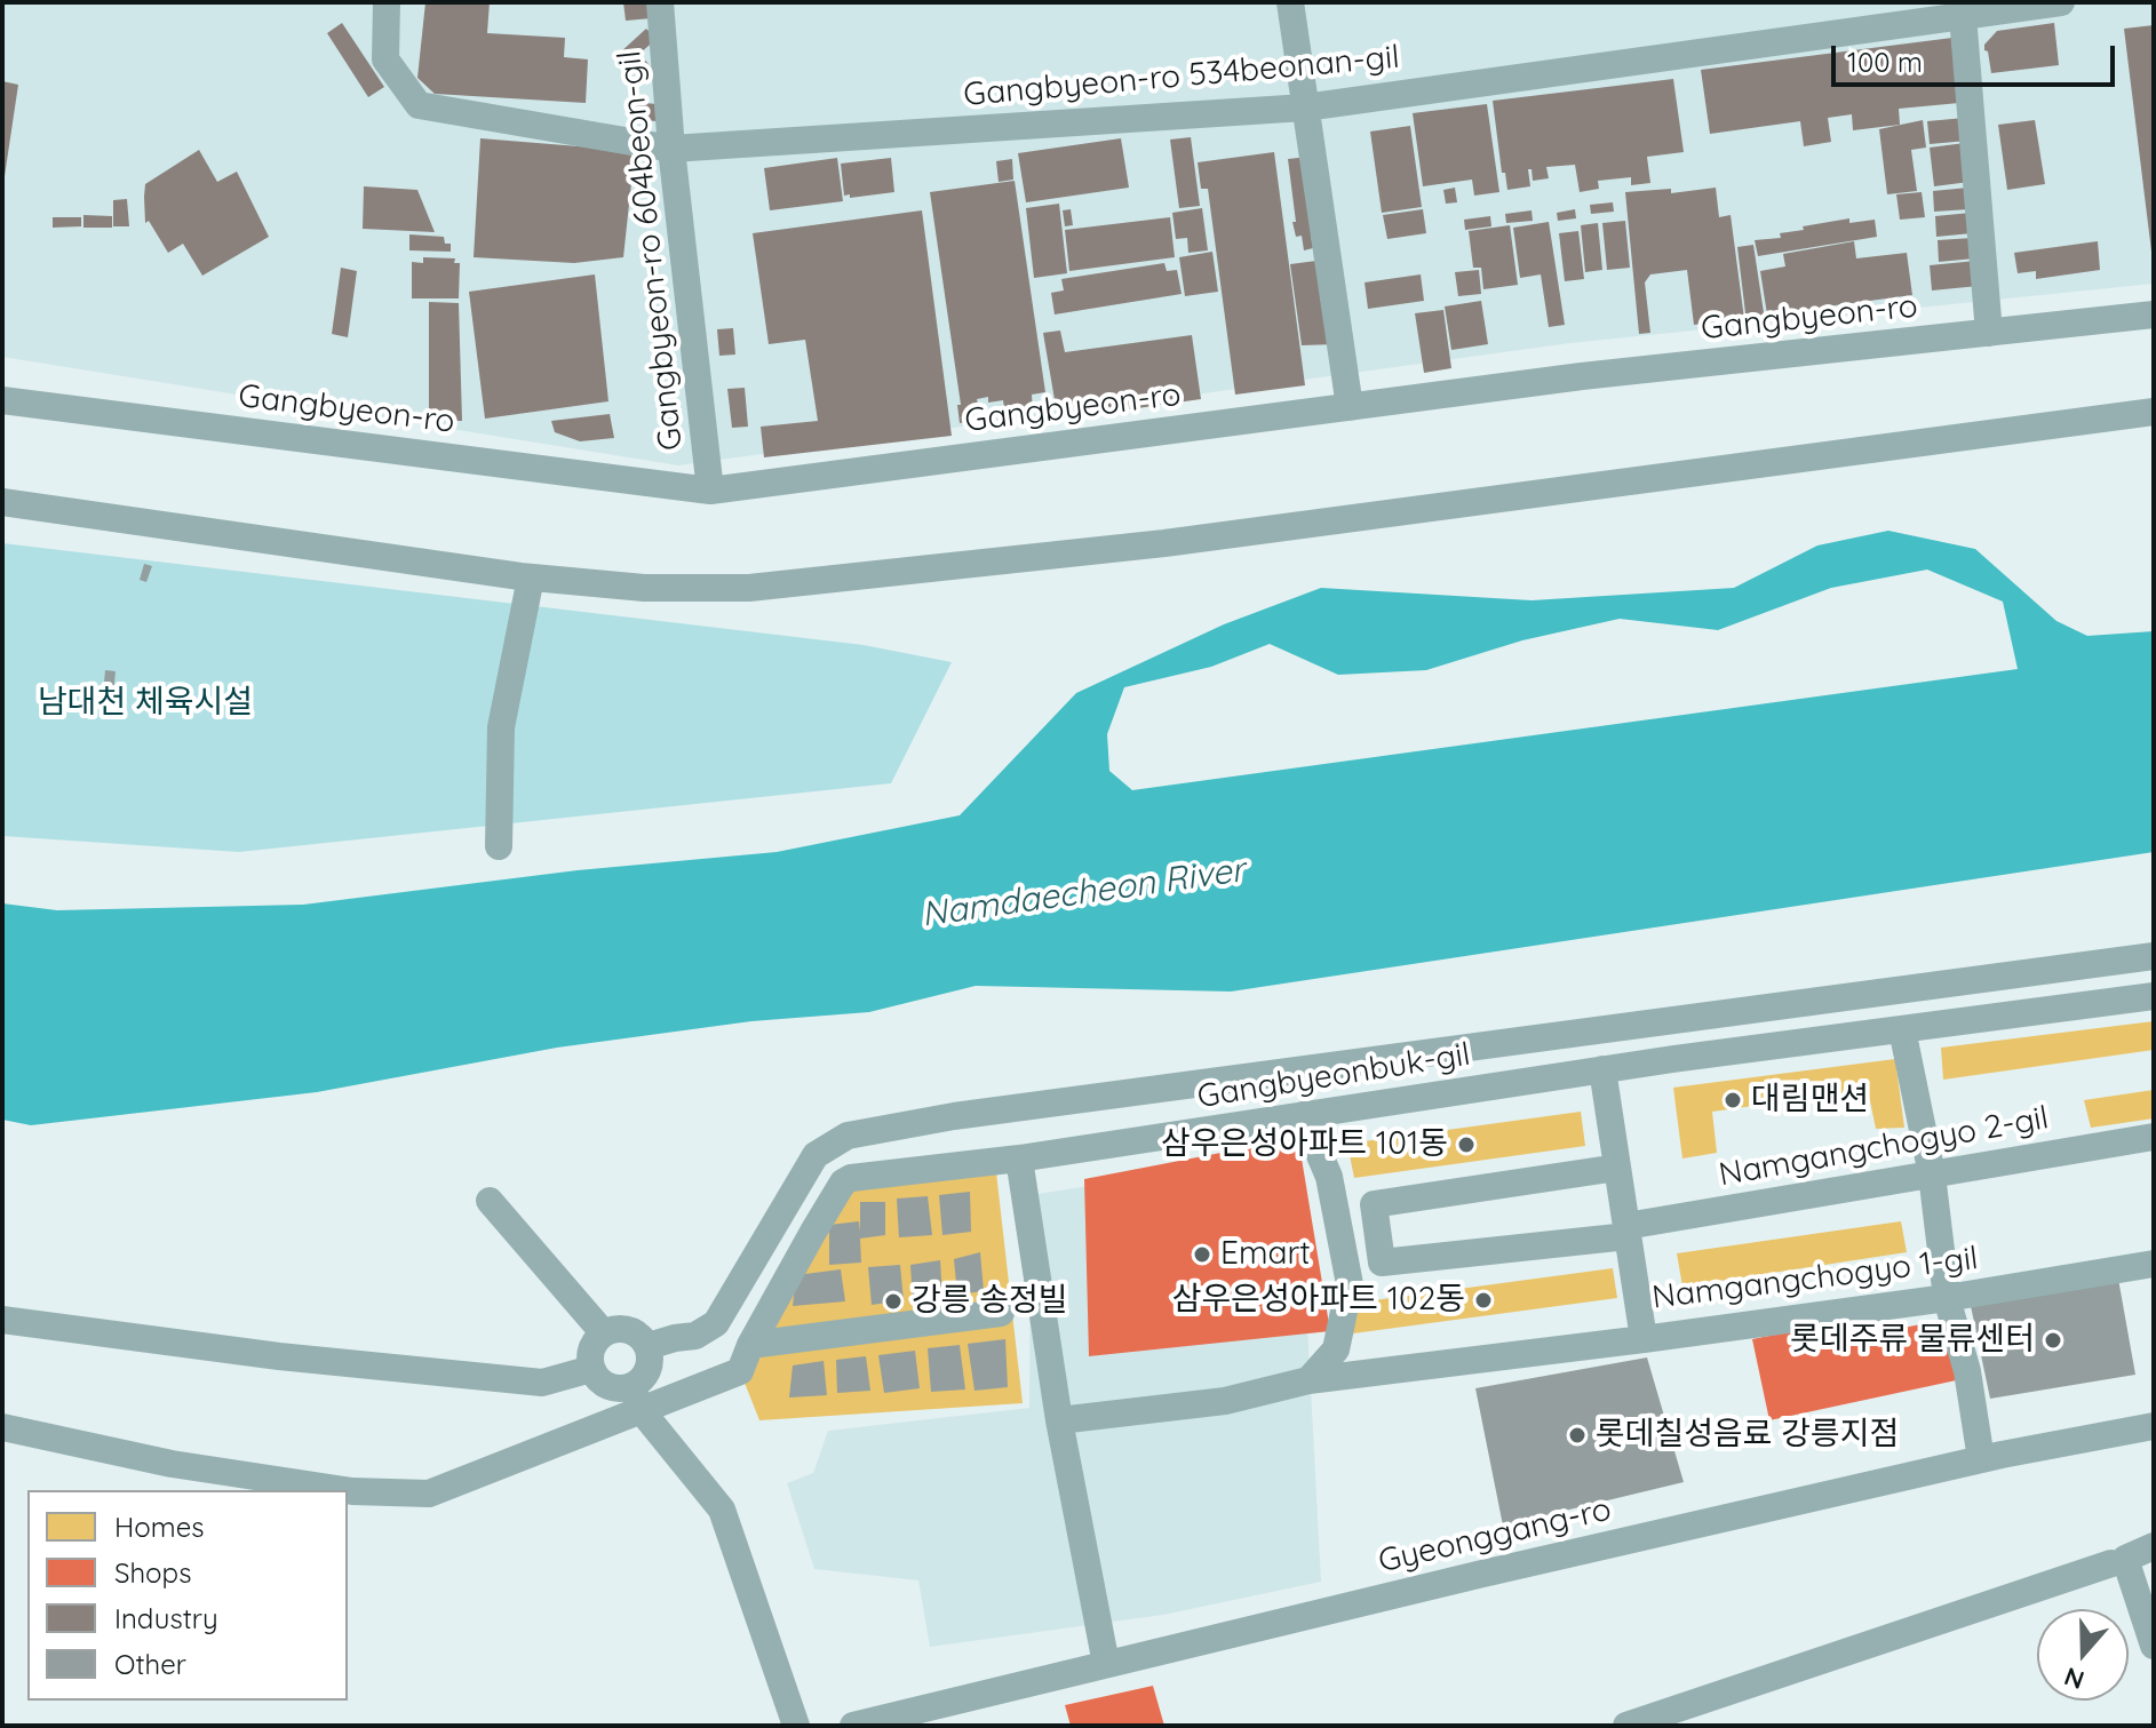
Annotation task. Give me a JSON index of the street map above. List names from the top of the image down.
{
  "streets": {
    "street": [
      "Gangbyeon-ro 534beonan-gil",
      "Gangbyeon-ro 604beon-gil",
      "Gangbyeon-ro",
      "Gangbyeonbuk-gil",
      "Namgangchogyo 2-gil",
      "Namgangchogyo 1-gil",
      "Gyeonggang-ro"
    ]
  },
  "crossings": [
    ["Gangbyeon-ro 534beonan-gil", "Gangbyeon-ro 604beon-gil"],
    ["Gangbyeon-ro 604beon-gil", "Gangbyeon-ro"],
    ["Gangbyeonbuk-gil", "Namgangchogyo 1-gil"],
    ["Namgangchogyo 2-gil", "Namgangchogyo 1-gil"]
  ],
  "water": ["Namdaecheon River"],
  "parks": ["남대천 체육시설"],
  "places": [
    "대림맨션",
    "삼우은성아파트 101동",
    "Emart",
    "삼우은성아파트 102동",
    "강릉 송정빌",
    "롯데주류 물류센터",
    "롯데칠성음료 강릉지점"
  ],
  "legend": [
    "Homes",
    "Shops",
    "Industry",
    "Other"
  ],
  "scale_bar": "100 m",
  "north": "bottom"
}
